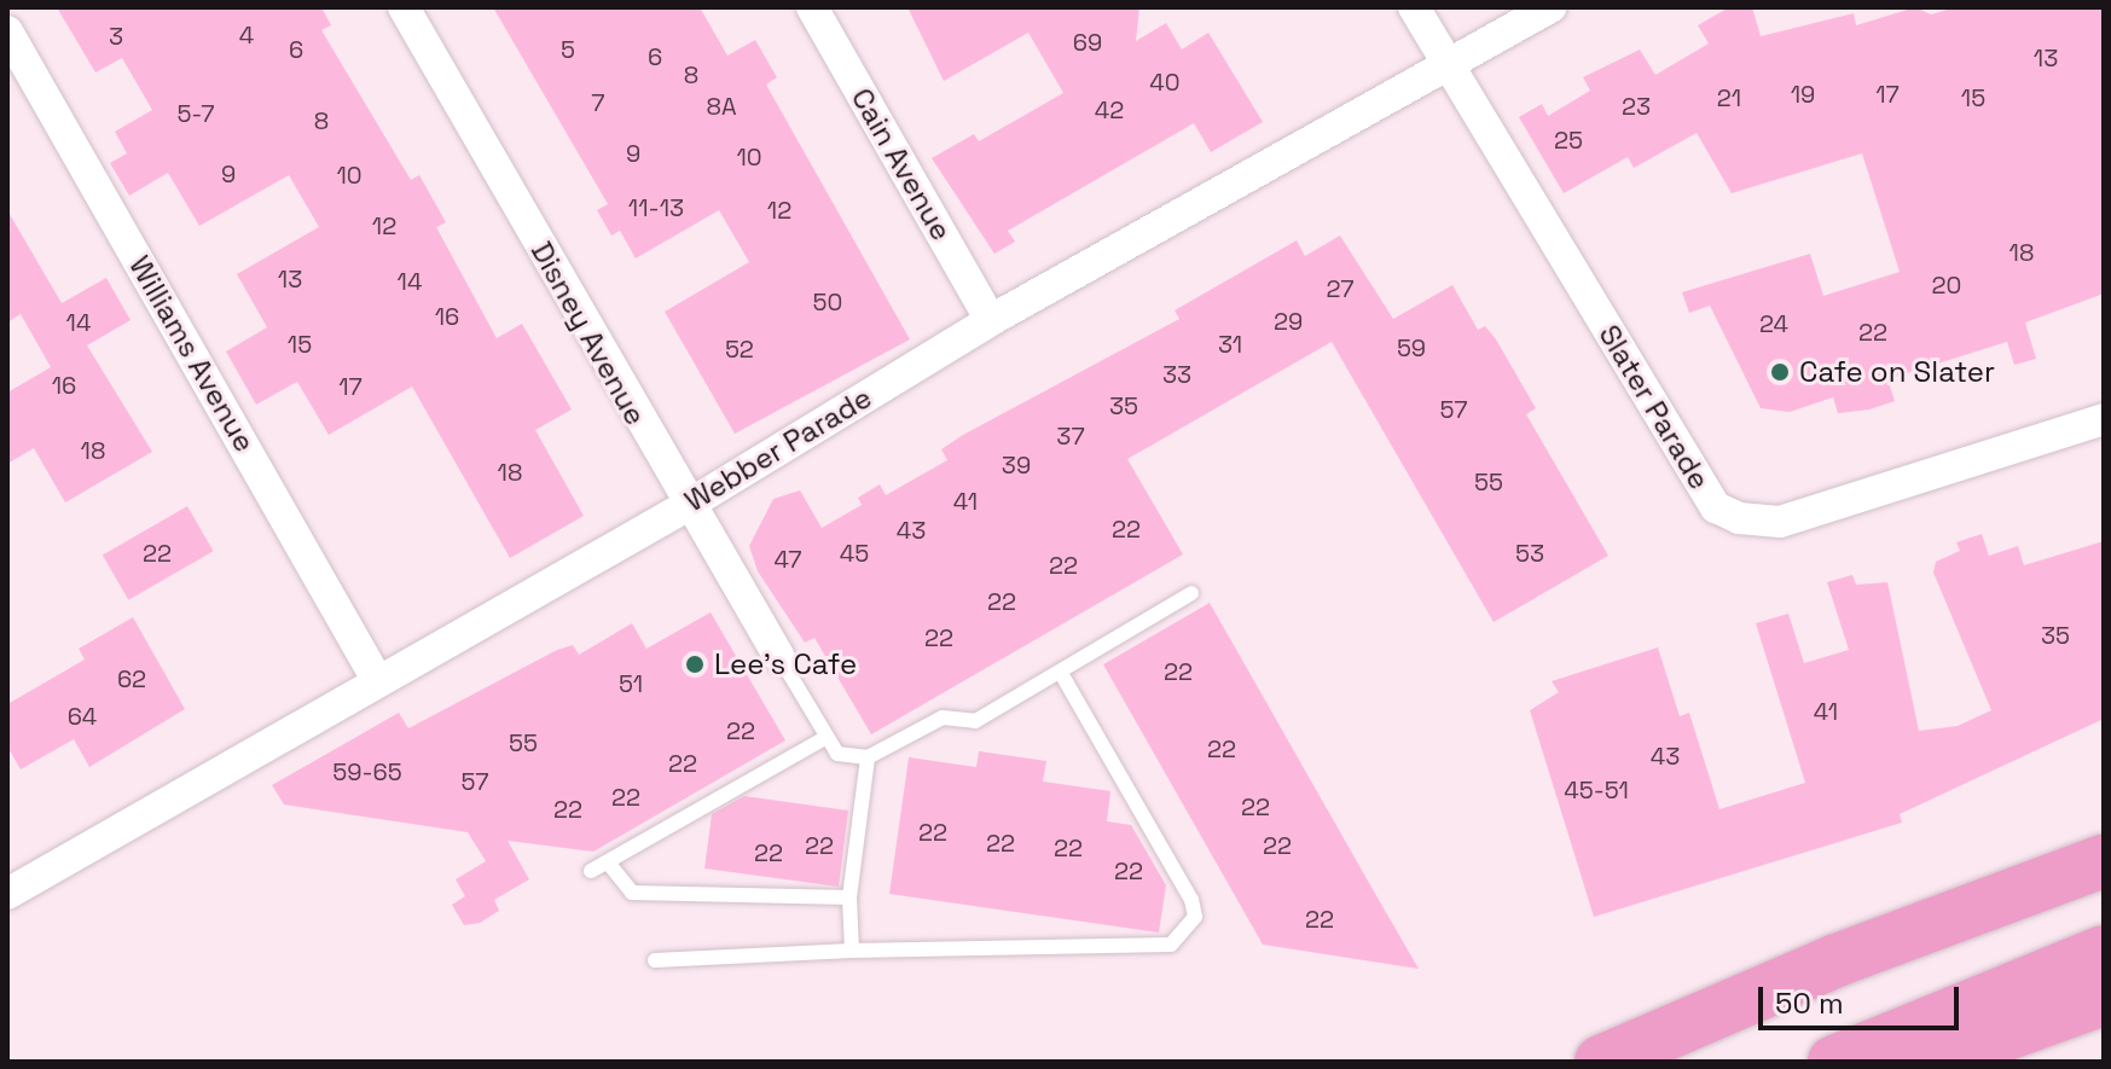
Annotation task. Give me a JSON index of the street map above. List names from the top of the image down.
{
  "streets": {
    "street": [
      "Cain Avenue",
      "Disney Avenue",
      "Williams Avenue",
      "Slater Parade",
      "Webber Parade"
    ]
  },
  "crossings": [
    ["Cain Avenue", "Webber Parade"],
    ["Disney Avenue", "Webber Parade"],
    ["Williams Avenue", "Webber Parade"],
    ["Slater Parade", "Webber Parade"]
  ],
  "places": ["Cafe on Slater", "Lee's Cafe"],
  "house_numbers": [
    "4",
    "3",
    "69",
    "6",
    "5",
    "6",
    "13",
    "8",
    "40",
    "19",
    "17",
    "21",
    "15",
    "7",
    "8A",
    "23",
    "42",
    "5-7",
    "8",
    "25",
    "9",
    "10",
    "9",
    "10",
    "11-13",
    "12",
    "12",
    "18",
    "13",
    "14",
    "20",
    "27",
    "50",
    "16",
    "29",
    "14",
    "24",
    "22",
    "15",
    "31",
    "59",
    "52",
    "33",
    "16",
    "17",
    "35",
    "57",
    "37",
    "18",
    "39",
    "18",
    "55",
    "41",
    "22",
    "43",
    "22",
    "45",
    "53",
    "47",
    "22",
    "22",
    "35",
    "22",
    "22",
    "62",
    "51",
    "41",
    "64",
    "22",
    "55",
    "22",
    "43",
    "22",
    "59-65",
    "57",
    "45-51",
    "22",
    "22",
    "22",
    "22",
    "22",
    "22",
    "22",
    "22",
    "22",
    "22",
    "22"
  ],
  "scale_bar": "50 m"
}
